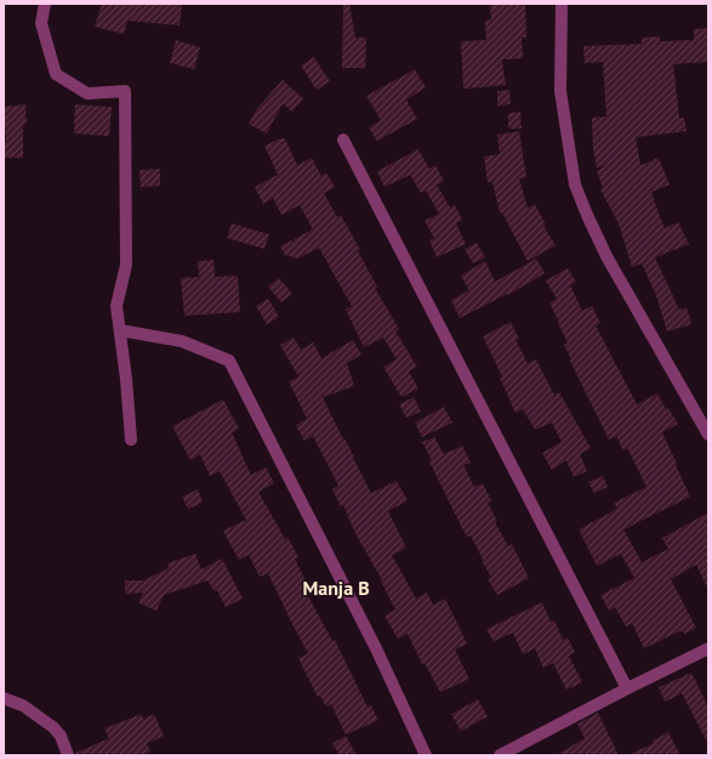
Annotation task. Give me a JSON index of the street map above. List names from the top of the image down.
{
  "districts": ["Manja B"]
}
